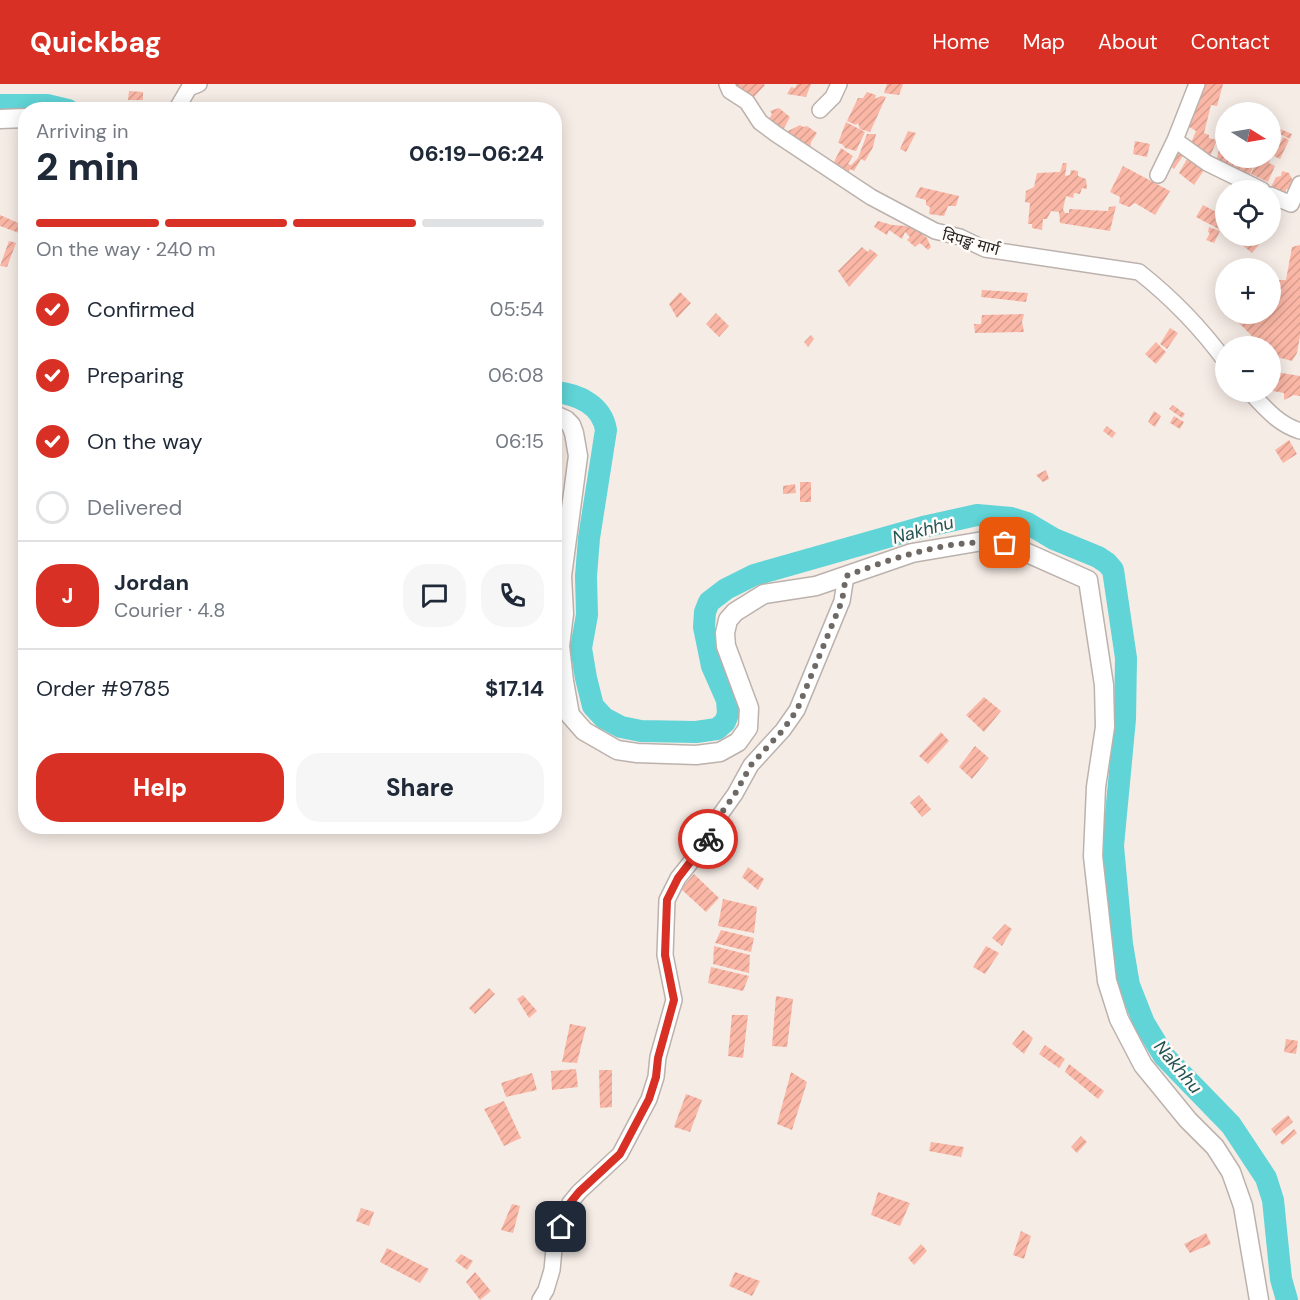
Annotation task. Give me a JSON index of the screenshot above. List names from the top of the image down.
{
  "streets": {
    "street": ["दिपङ्ख मार्ग"]
  },
  "water": ["Nakhhu"],
  "north": "right",
  "page": {
    "header": "Quickbag",
    "nav": [
      "Home",
      "Map",
      "About",
      "Contact"
    ],
    "map_buttons": ["+", "−"],
    "heading": ["2 min", "Arriving in", "06:19–06:24"],
    "panel": [
      "Jordan",
      "Courier · 4.8",
      "Order #9785",
      "$17.14"
    ],
    "bar": "On the way · 240 m",
    "list": [
      ["Confirmed", "05:54"],
      ["Preparing", "06:08"],
      ["On the way", "06:15"],
      "Delivered"
    ],
    "round": "J",
    "buttons": ["Help", "Share"]
  }
}
